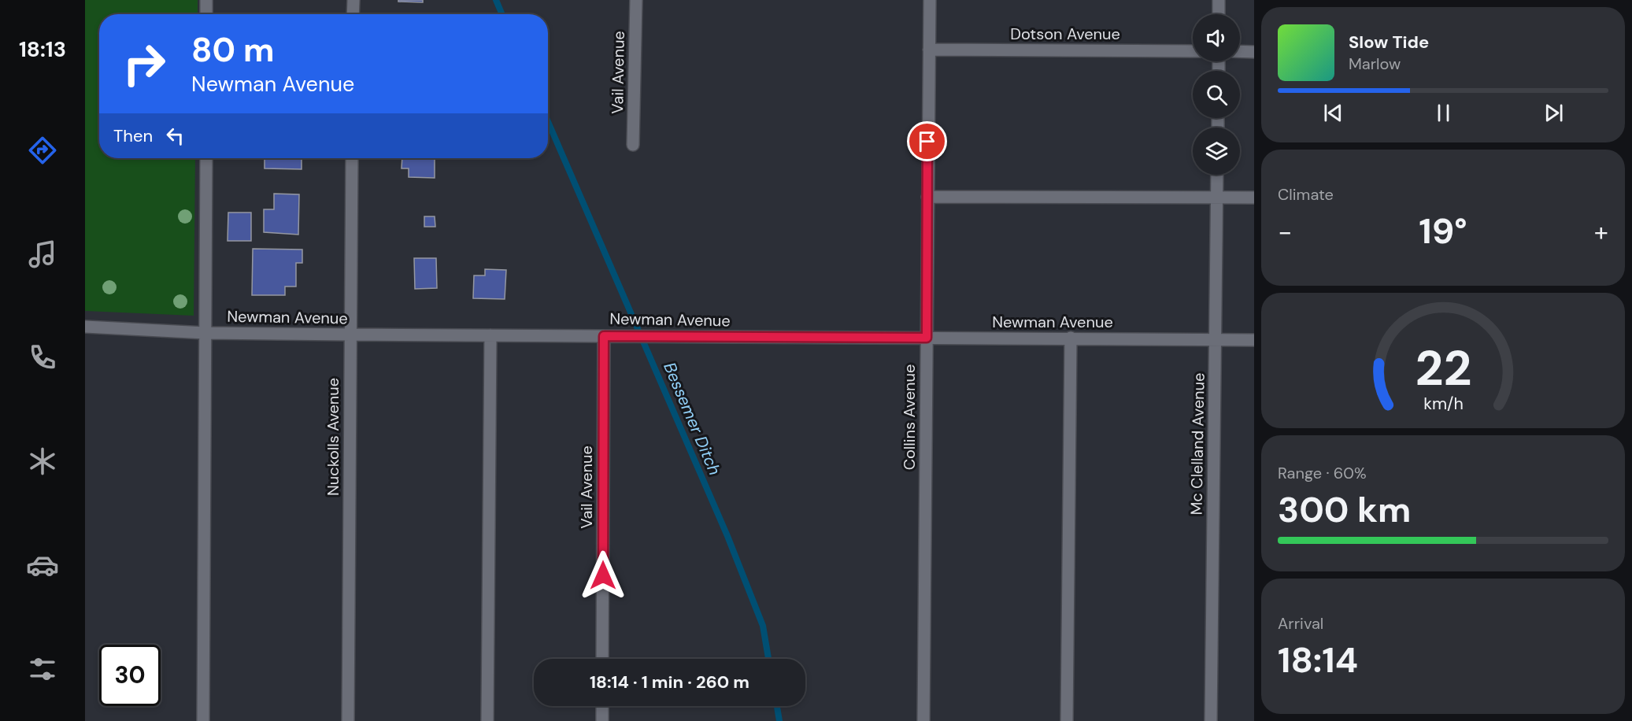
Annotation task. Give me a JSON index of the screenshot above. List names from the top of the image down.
{
  "streets": {
    "street": [
      "Dotson Avenue",
      "Vail Avenue",
      "Newman Avenue",
      "Collins Avenue",
      "Nuckolls Avenue",
      "Mc Clelland Avenue"
    ]
  },
  "crossings": [
    ["Dotson Avenue", "Collins Avenue"],
    ["Vail Avenue", "Newman Avenue"],
    ["Newman Avenue", "Collins Avenue"],
    ["Newman Avenue", "Nuckolls Avenue"],
    ["Newman Avenue", "Mc Clelland Avenue"]
  ],
  "water": ["Bessemer Ditch"],
  "page": {
    "tabs": "18:13",
    "turn": ["80 m", "Newman Avenue"],
    "song": ["Slow Tide", "Marlow"],
    "then": "Then",
    "tile": [
      "Climate",
      ["Range · 60%", "300 km"],
      ["Arrival", "18:14"]
    ],
    "heat": ["−", "19°", "+"],
    "limit": "30",
    "trip": "18:14 · 1 min · 260 m",
    "gauge": ["22", "km/h"]
  }
}
